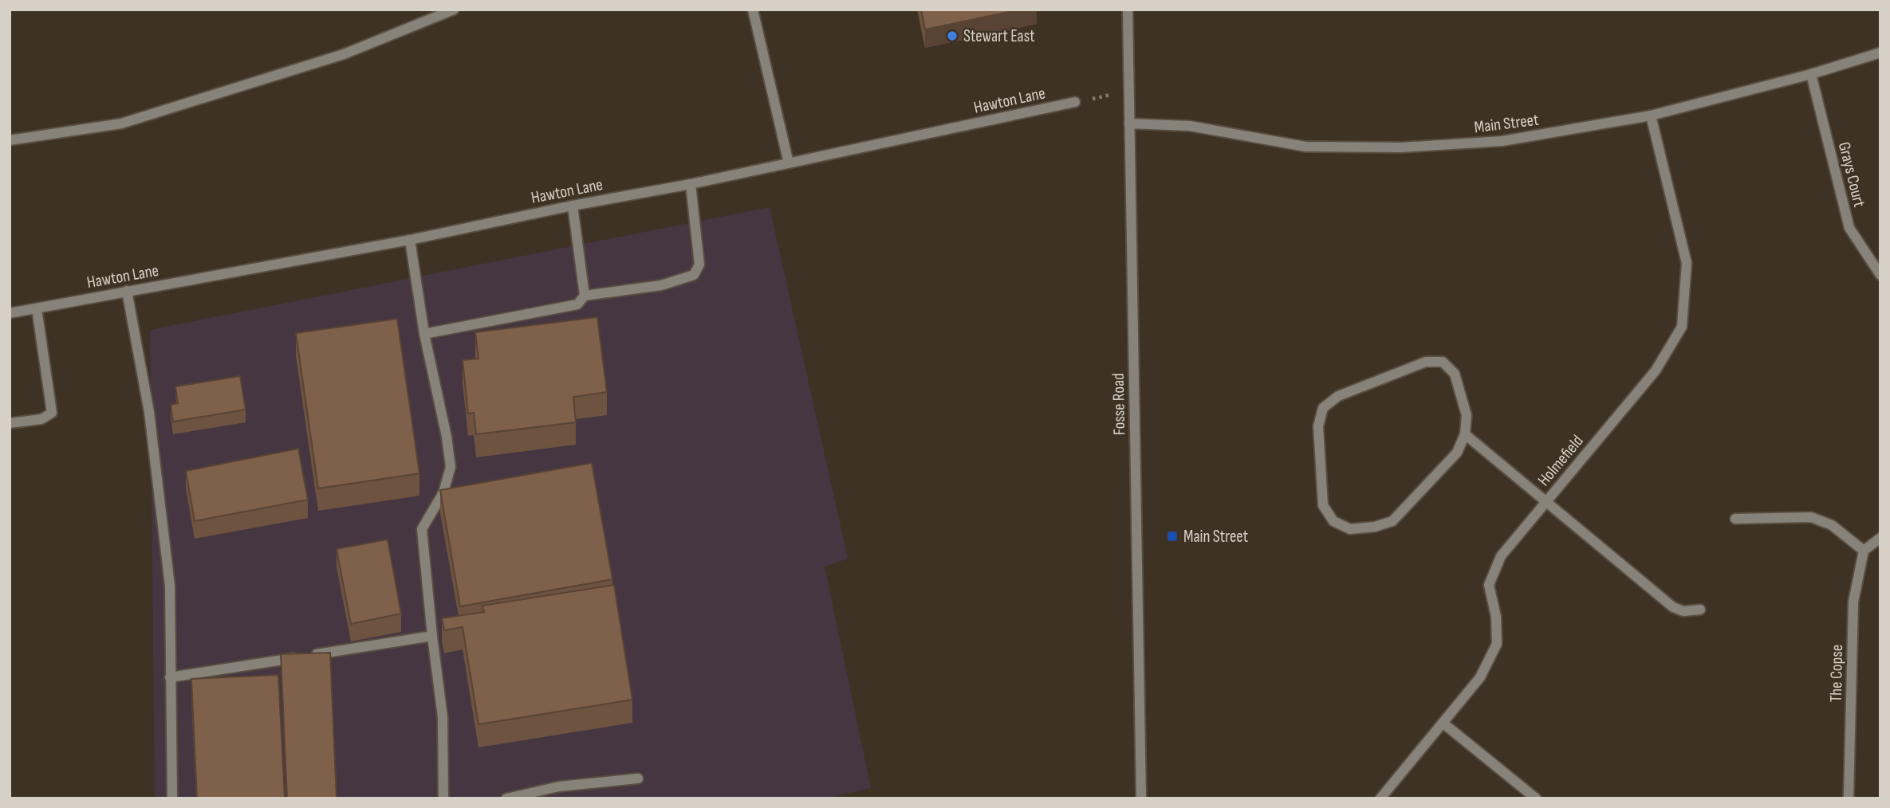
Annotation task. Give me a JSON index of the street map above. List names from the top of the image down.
{
  "streets": {
    "street": [
      "Hawton Lane",
      "Main Street",
      "Grays Court",
      "Fosse Road",
      "Holmefield",
      "The Copse"
    ]
  },
  "crossings": [
    ["Main Street", "Grays Court"],
    ["Main Street", "Fosse Road"],
    ["Main Street", "Holmefield"]
  ],
  "places": {
    "other": ["Stewart East"],
    "transit": ["Main Street"]
  }
}
